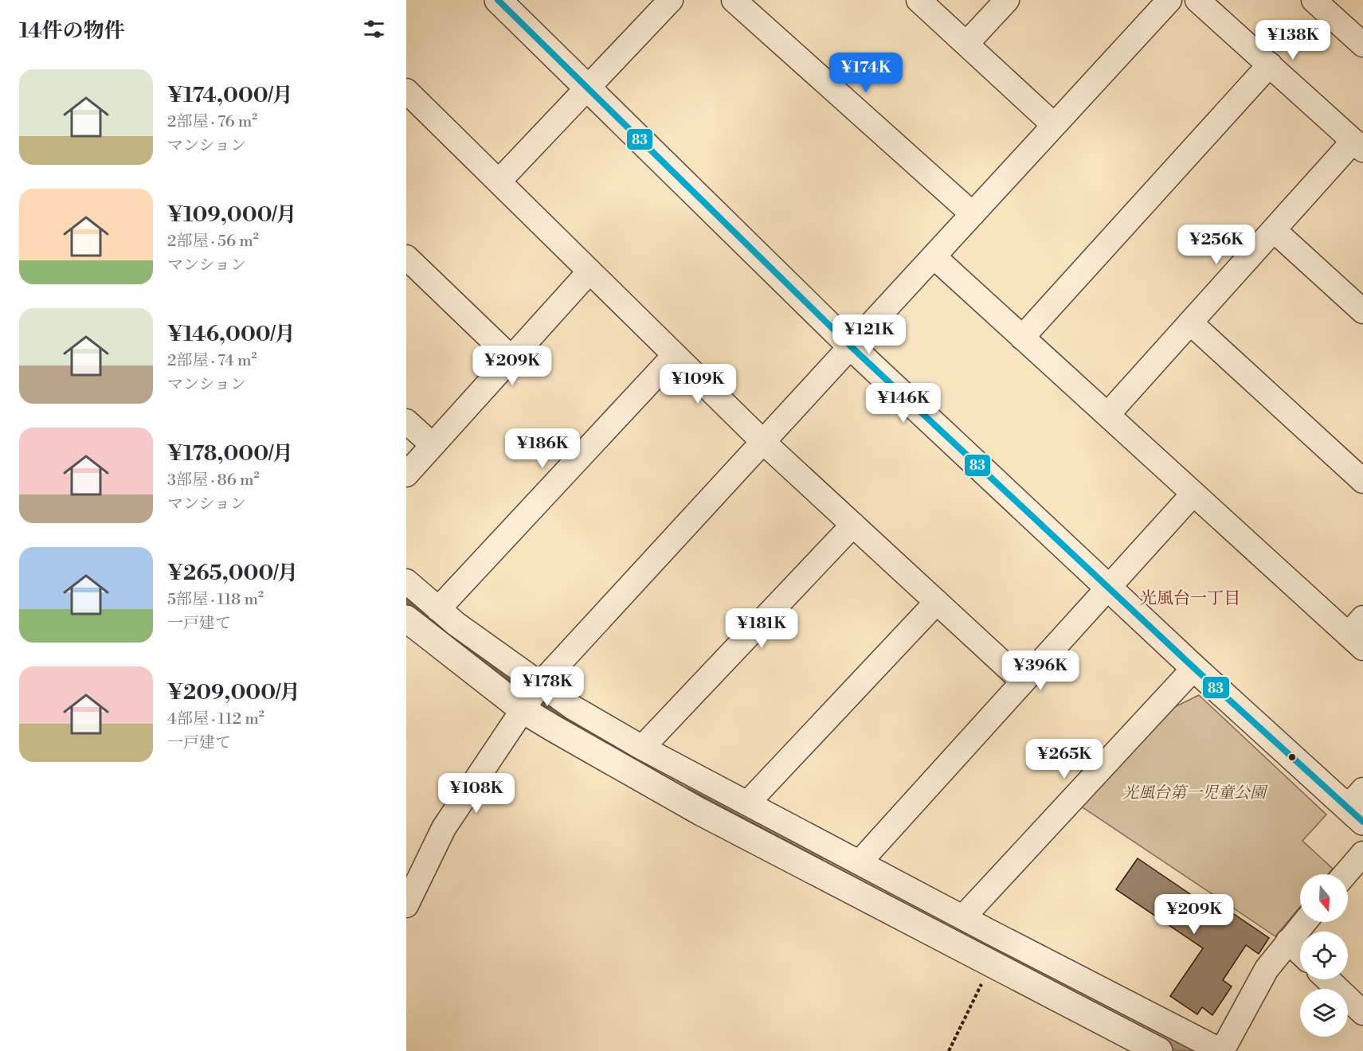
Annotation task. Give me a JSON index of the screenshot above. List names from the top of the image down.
{
  "districts": ["光風台一丁目"],
  "parks": ["光風台第一児童公園"],
  "lines": ["transit line 83"],
  "north": "bottom",
  "page": {
    "heading": "14件の物件",
    "price": [
      "¥138K",
      "¥174K",
      "¥256K",
      "¥121K",
      "¥209K",
      "¥109K",
      "¥146K",
      "¥186K",
      "¥181K",
      "¥396K",
      "¥178K",
      "¥265K",
      "¥108K",
      "¥209K"
    ],
    "list": [
      {
        "name": "¥174,000/月",
        "note": "2部屋 · 76 m² · マンション"
      },
      {
        "name": "¥109,000/月",
        "note": "2部屋 · 56 m² · マンション"
      },
      {
        "name": "¥146,000/月",
        "note": "2部屋 · 74 m² · マンション"
      },
      {
        "name": "¥178,000/月",
        "note": "3部屋 · 86 m² · マンション"
      },
      {
        "name": "¥265,000/月",
        "note": "5部屋 · 118 m² · 一戸建て"
      },
      {
        "name": "¥209,000/月",
        "note": "4部屋 · 112 m² · 一戸建て"
      }
    ]
  }
}
